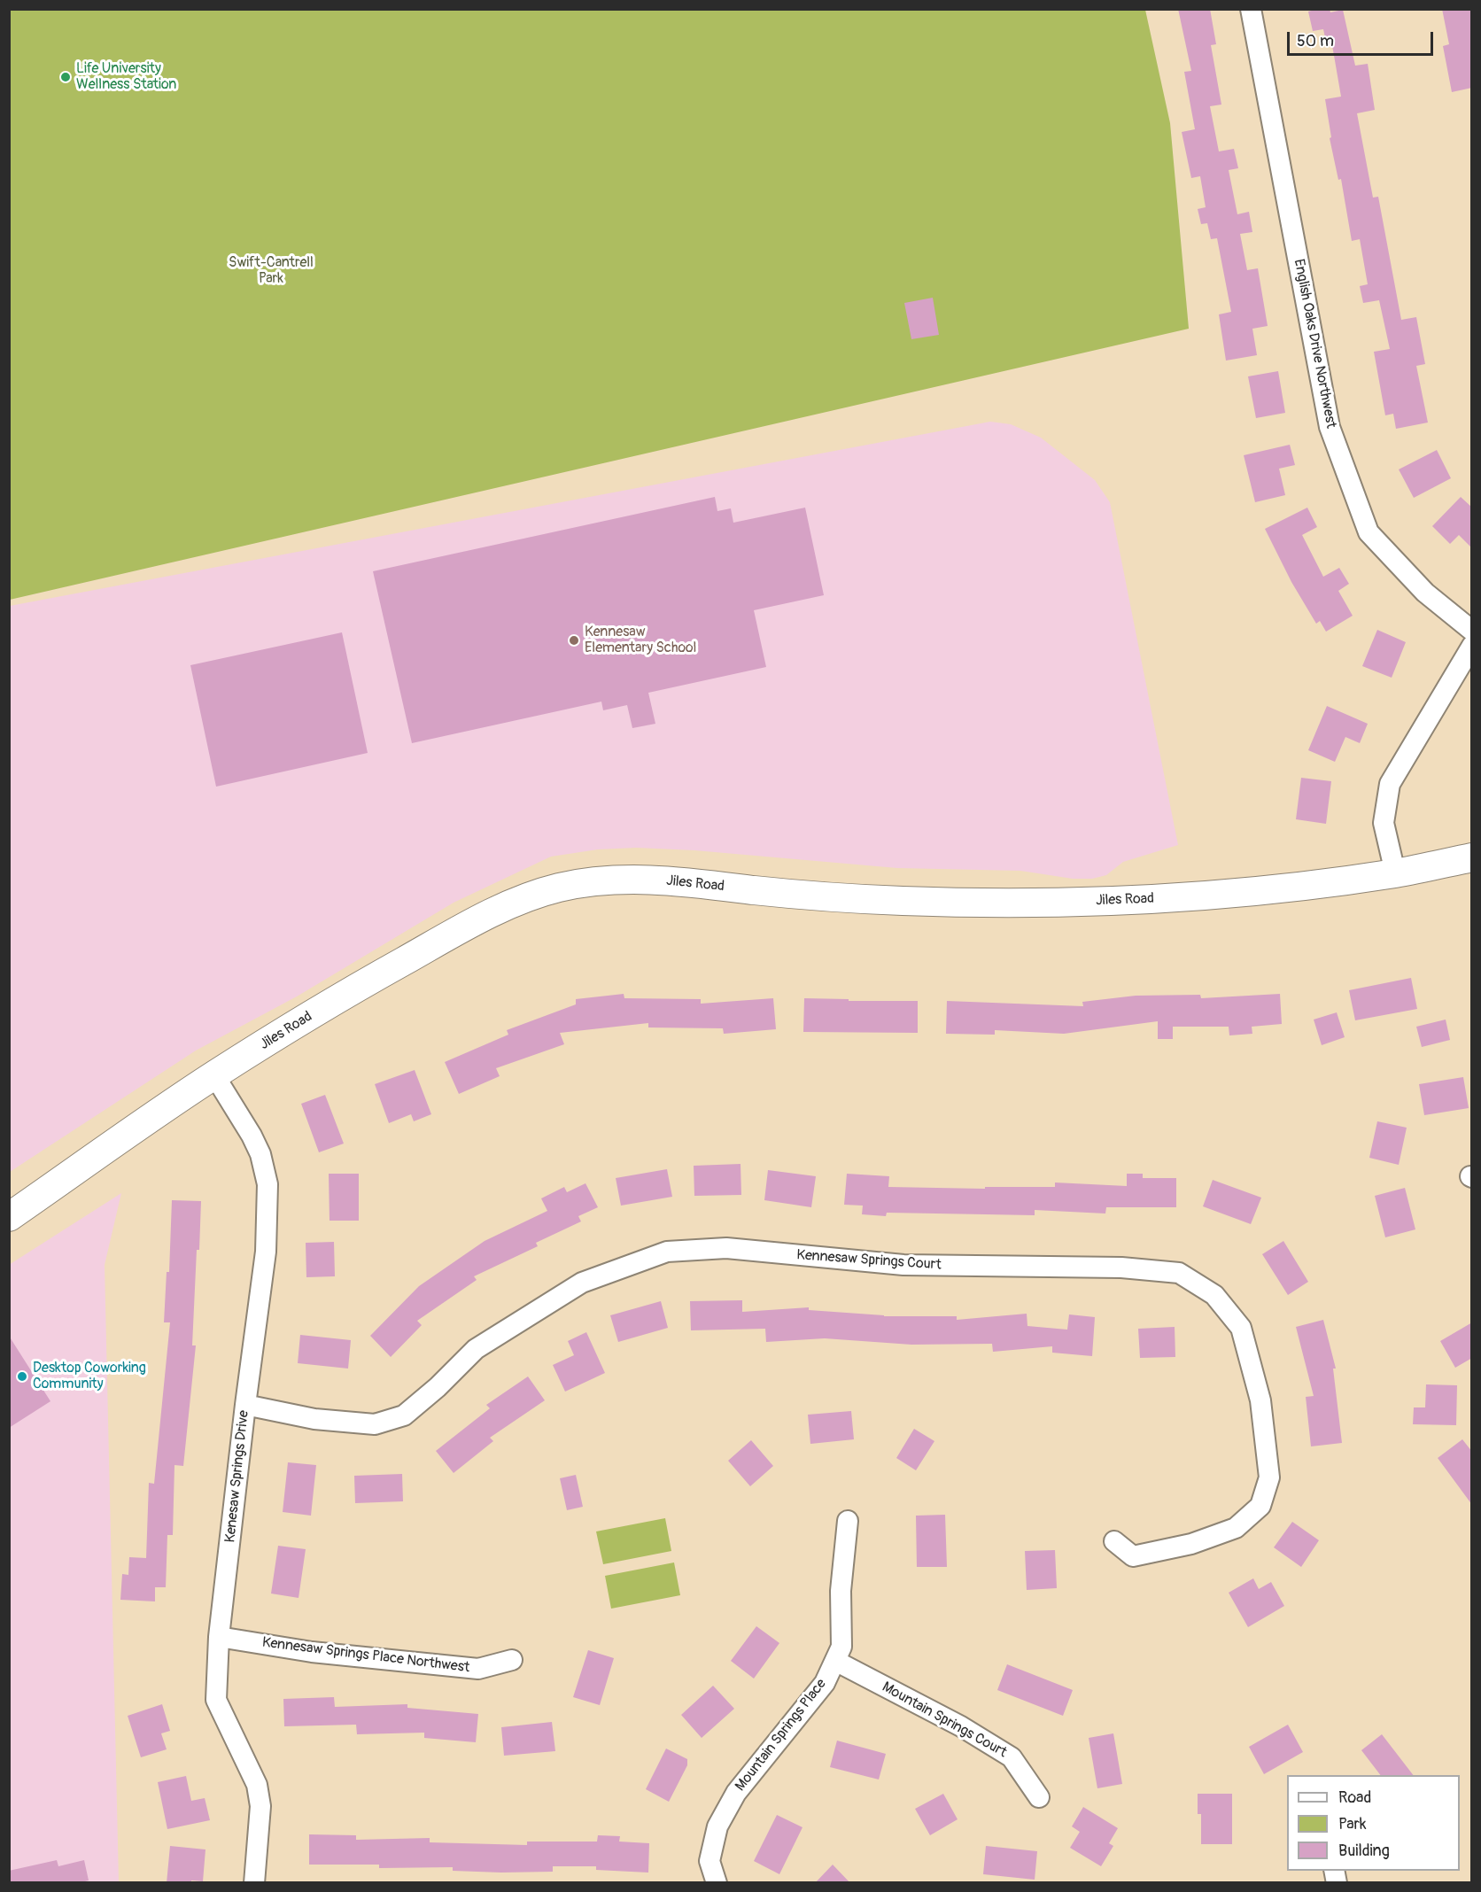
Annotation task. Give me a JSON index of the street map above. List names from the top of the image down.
{
  "streets": {
    "street": [
      "English Oaks Drive Northwest",
      "Jiles Road",
      "Kennesaw Springs Court",
      "Kenesaw Springs Drive",
      "Kennesaw Springs Place Northwest",
      "Mountain Springs Court",
      "Mountain Springs Place"
    ]
  },
  "crossings": [
    ["Jiles Road", "Kenesaw Springs Drive"],
    ["Kennesaw Springs Court", "Kenesaw Springs Drive"],
    ["Kenesaw Springs Drive", "Kennesaw Springs Place Northwest"],
    ["Mountain Springs Court", "Mountain Springs Place"]
  ],
  "parks": ["Swift-Cantrell Park"],
  "places": ["Life University Wellness Station", "Kennesaw Elementary School", "Desktop Coworking Community"],
  "legend": ["Road", "Park", "Building"],
  "scale_bar": "50 m"
}
